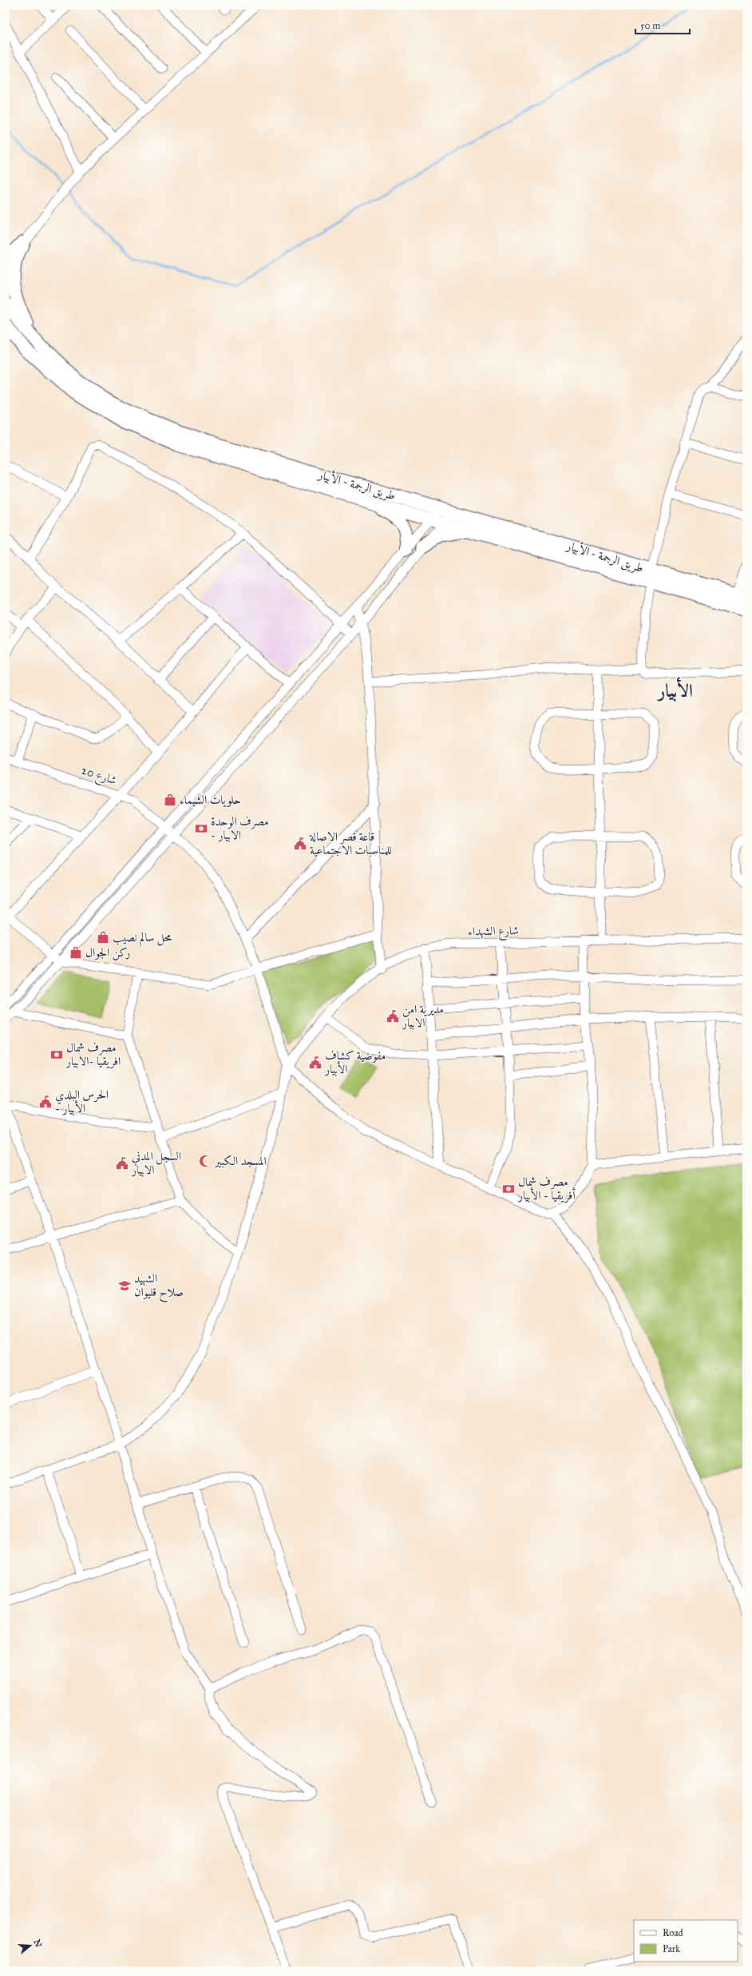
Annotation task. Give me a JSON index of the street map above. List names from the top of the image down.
{
  "streets": {
    "highway": ["طريق الرجمة - الأبيار"],
    "street": ["شارع 20", "شارع الشهداء"]
  },
  "crossings": [
    ["شارع 20", "شارع الشهداء"]
  ],
  "districts": ["الأبيار"],
  "places": {
    "shop": ["حلويات الشيماء", "محل سالم نصيب", "ركن الجوال"],
    "bank": ["مصرف الوحدة - الابيار", "مصرف شمال افريقيا -الابيار", "مصرف شمال أفريقيا - الأبيار"],
    "public building": [
      "قاعة قصر الاصالة للمناسبات الاجتماعية",
      "مديرية امن الابيار",
      "مفوضية كشاف الأبيار",
      "الحرس البلدي - الأبيار",
      "السجل المدني الابيار"
    ],
    "mosque": ["المسجد الكبير"],
    "school or university": ["الشهيد صلاح قليوان"]
  },
  "legend": ["Road", "Park"],
  "scale_bar": "50 m",
  "north": "right"
}
